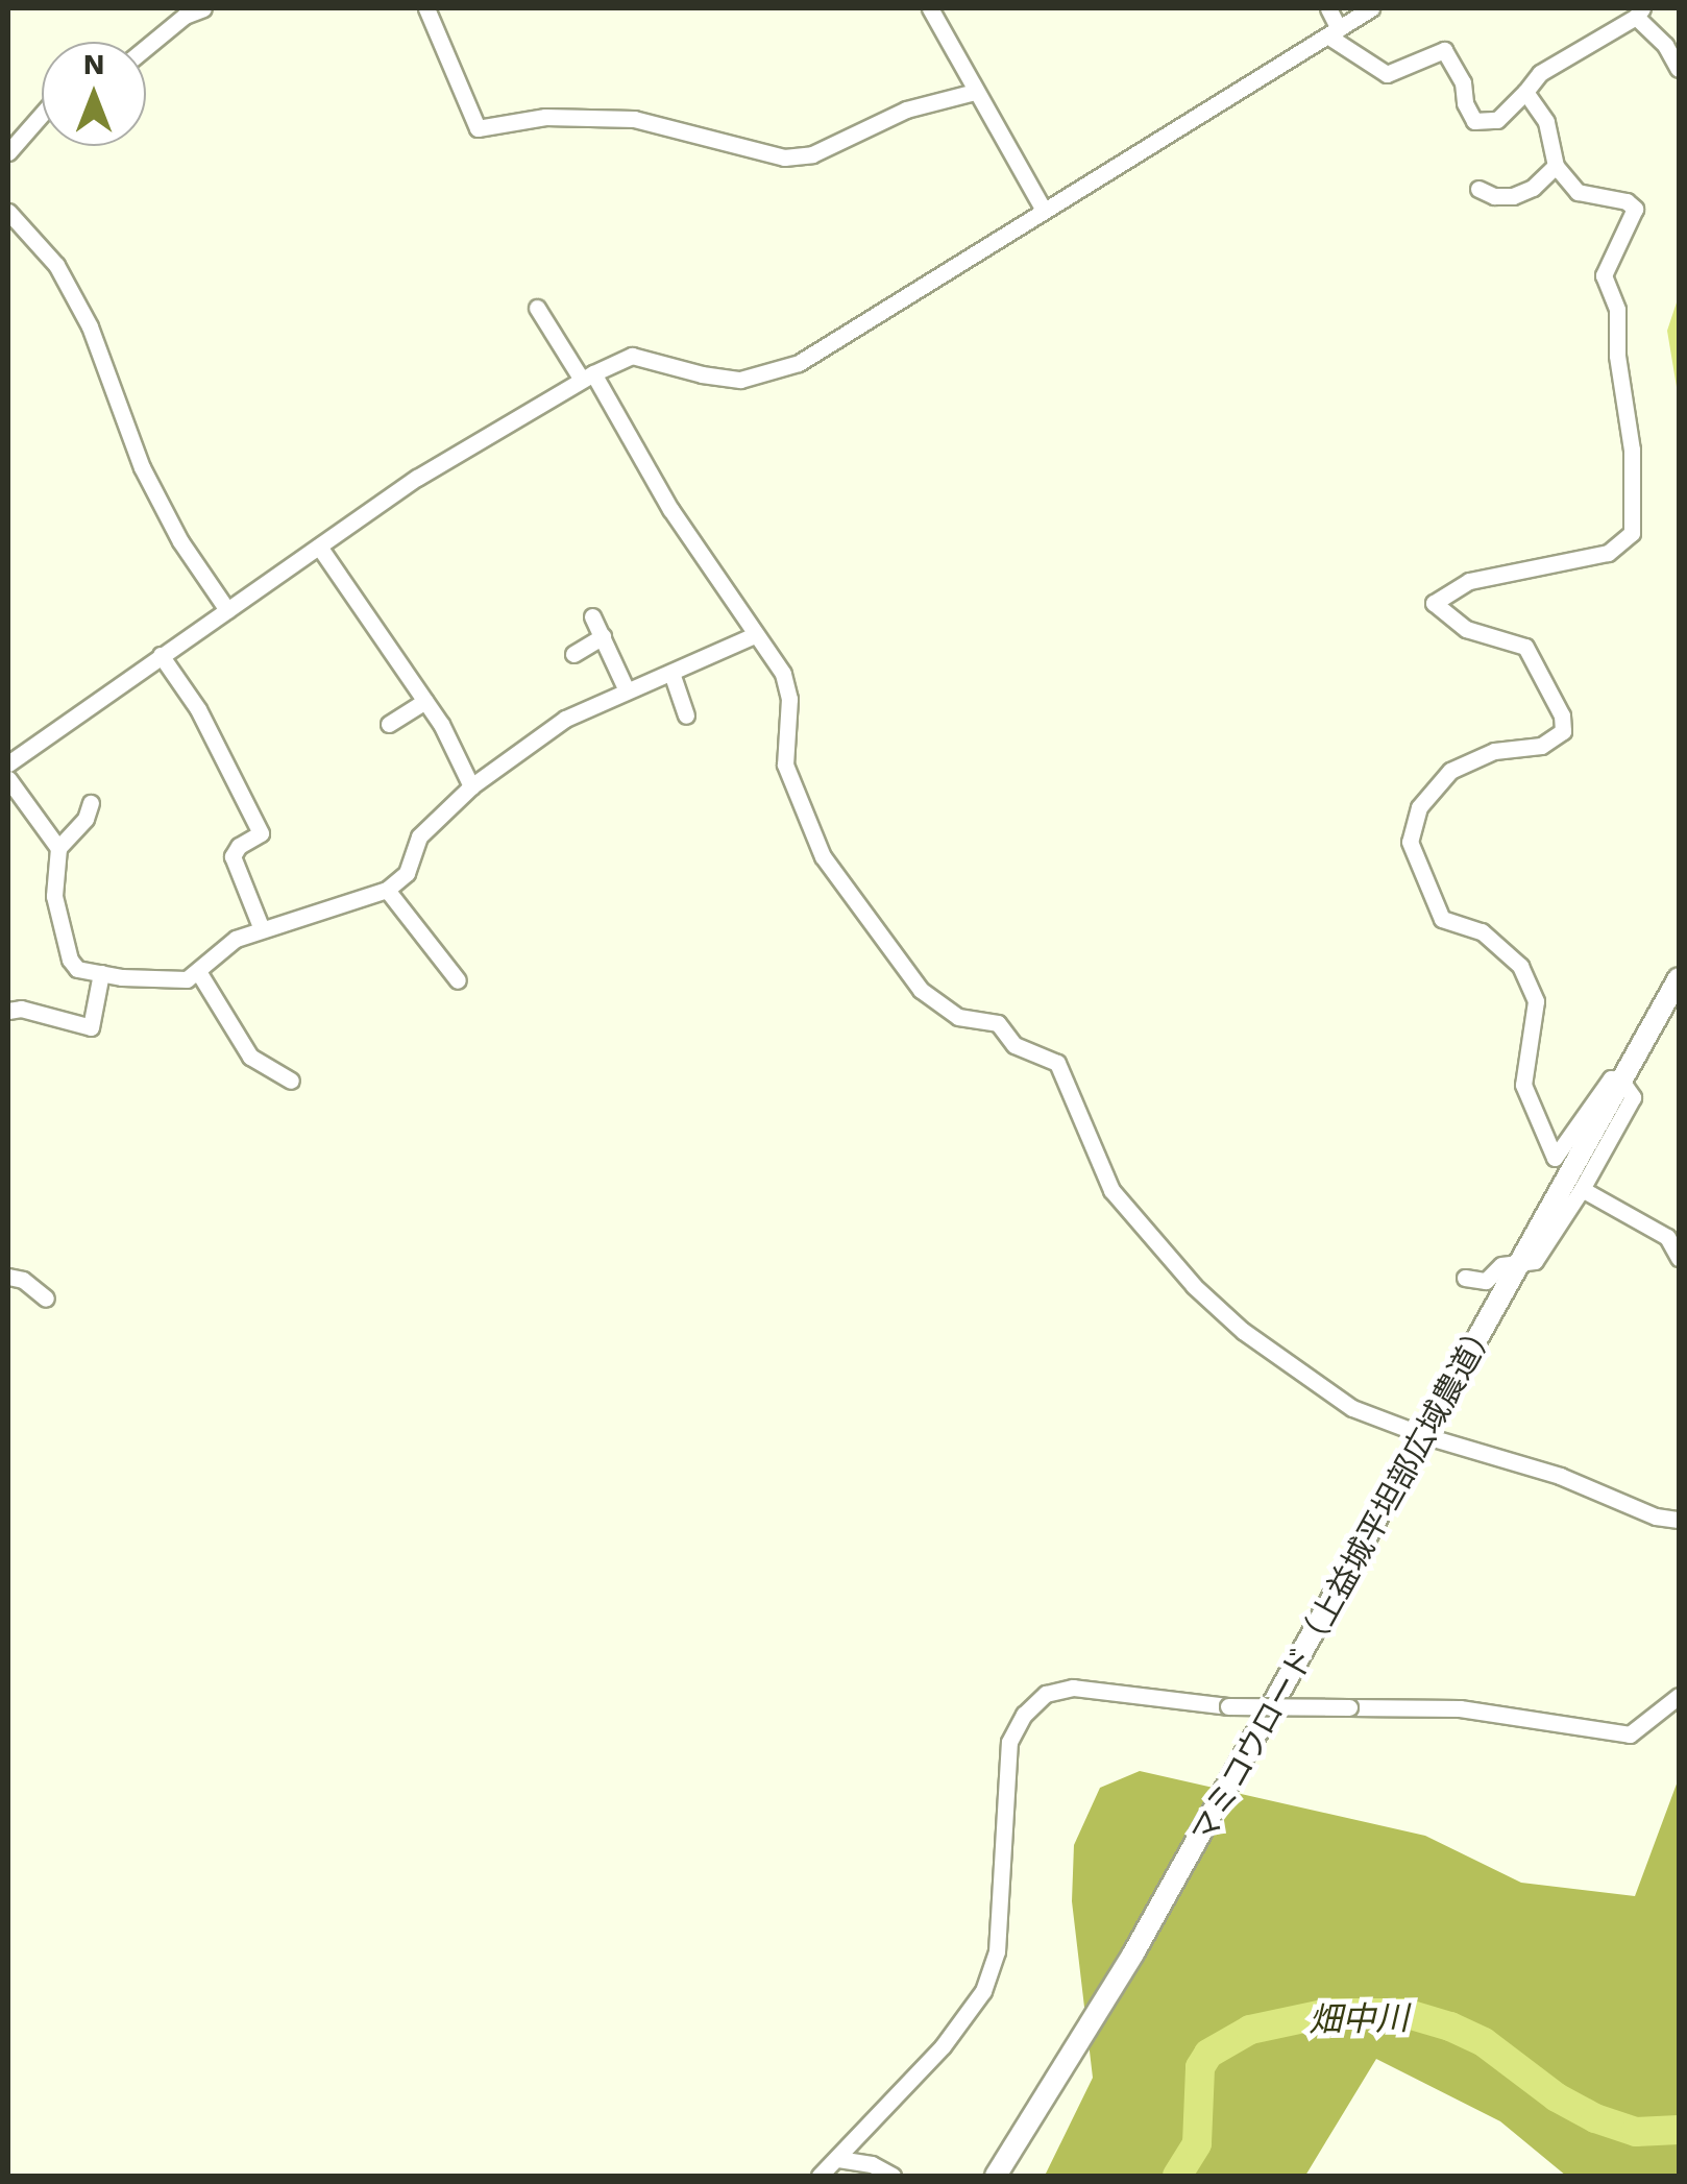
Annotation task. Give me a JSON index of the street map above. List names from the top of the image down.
{
  "streets": {
    "street": ["マミコウロード（上益城平坦部広域農道）"]
  },
  "water": ["畑中川"],
  "north": "top"
}
